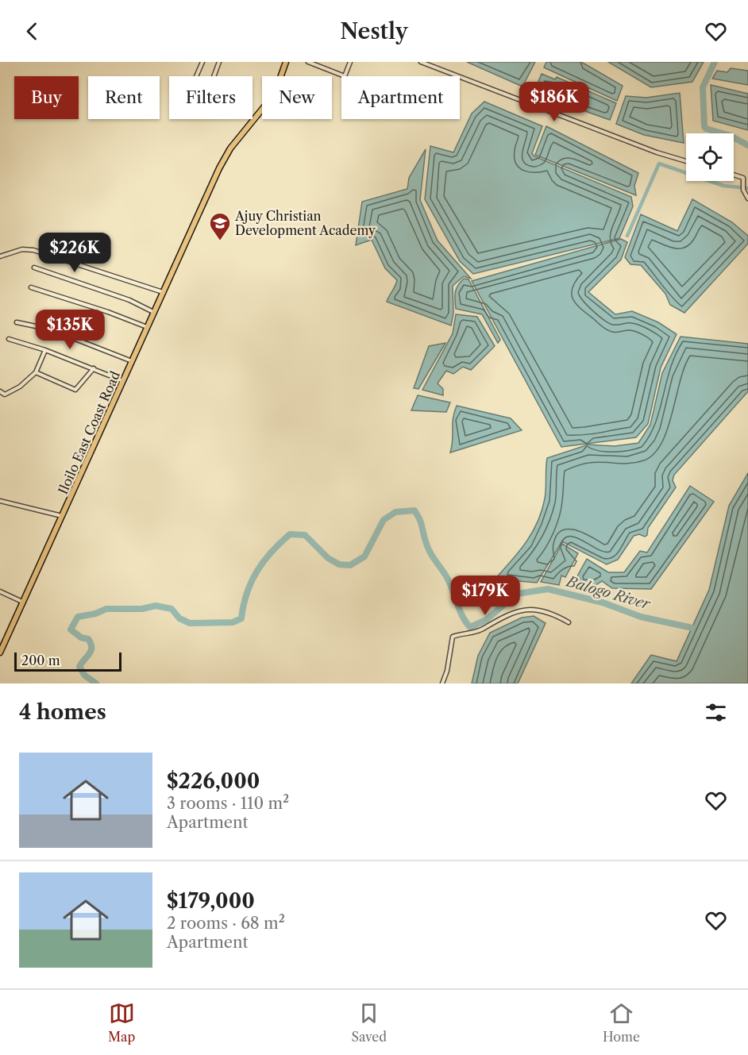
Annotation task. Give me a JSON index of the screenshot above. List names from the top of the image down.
{
  "streets": {
    "main road": ["Iloilo East Coast Road"]
  },
  "water": ["Balogo River"],
  "places": {
    "school or university": ["Ajuy Christian Development Academy"]
  },
  "scale_bar": "200 m",
  "page": {
    "header": "Nestly",
    "chip": [
      "Buy",
      "Rent",
      "Filters",
      "New",
      "Apartment"
    ],
    "price": [
      "$186K",
      "$226K",
      "$135K",
      "$179K"
    ],
    "scale": "200 m",
    "heading": "4 homes",
    "list": [
      {
        "name": "$226,000",
        "note": "3 rooms · 110 m² · Apartment"
      },
      {
        "name": "$179,000",
        "note": "2 rooms · 68 m² · Apartment"
      }
    ],
    "tabs": ["Map", "Saved", "Home"]
  }
}
